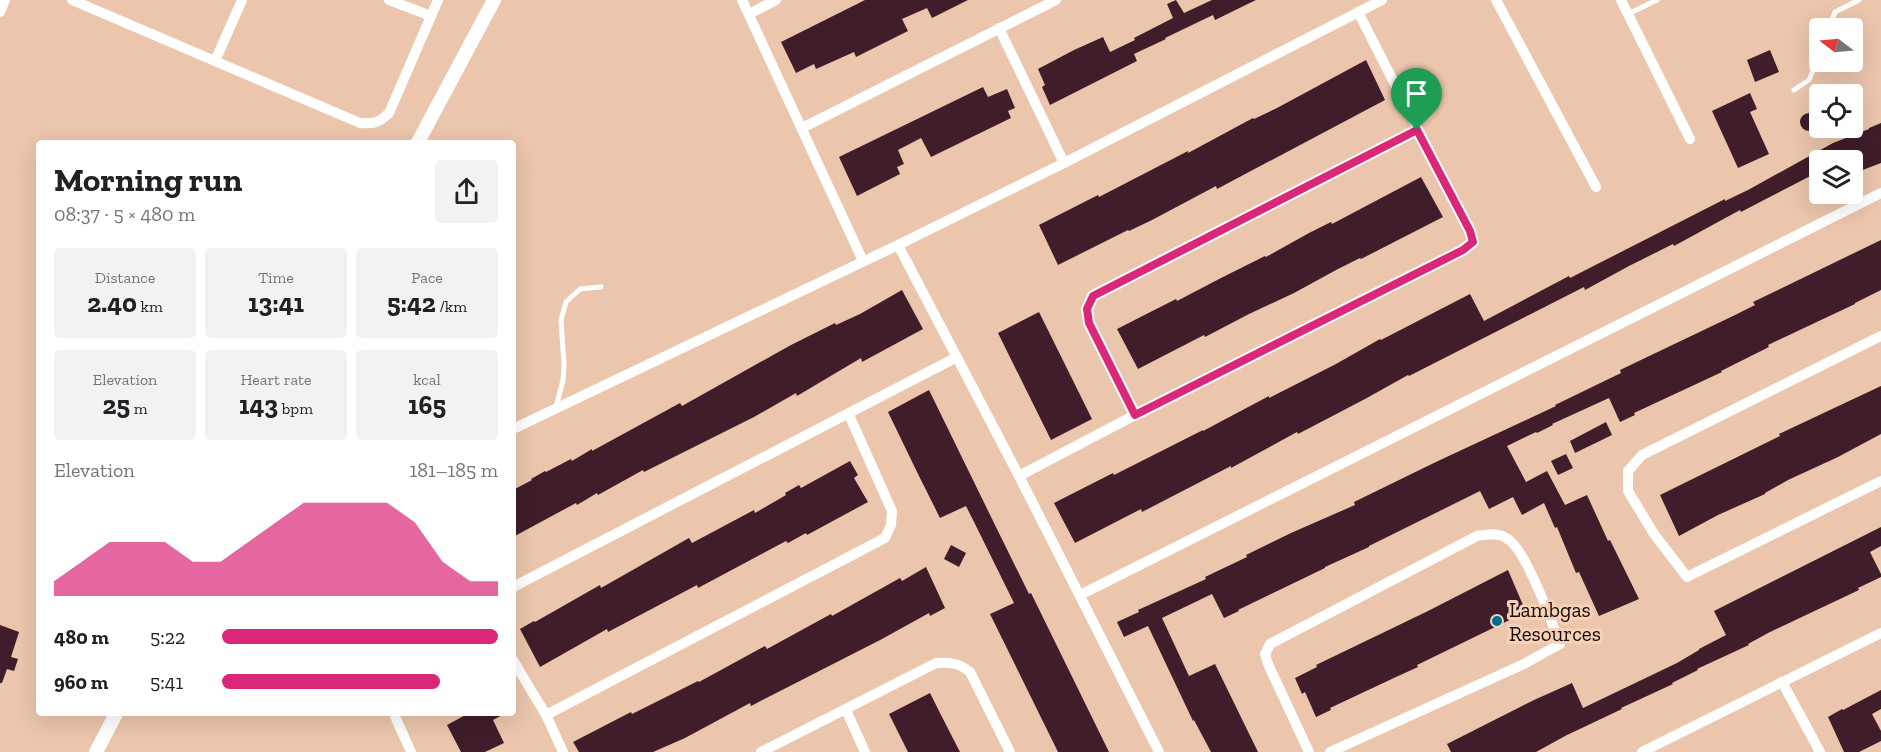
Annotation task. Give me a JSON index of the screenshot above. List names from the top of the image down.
{
  "places": ["Lambgas Resources"],
  "north": "left",
  "page": {
    "heading": ["Morning run", "08:37 · 5 × 480 m"],
    "stats": [
      ["Distance", "2.40 km"],
      ["Time", "13:41"],
      ["Pace", "5:42 /km"],
      ["Elevation", "25 m"],
      ["Heart rate", "143 bpm"],
      ["kcal", "165"]
    ],
    "chart": ["Elevation", "181–185 m"],
    "list": [
      {
        "name": "480 m",
        "note": "5:22"
      },
      {
        "name": "960 m",
        "note": "5:41"
      }
    ]
  }
}
